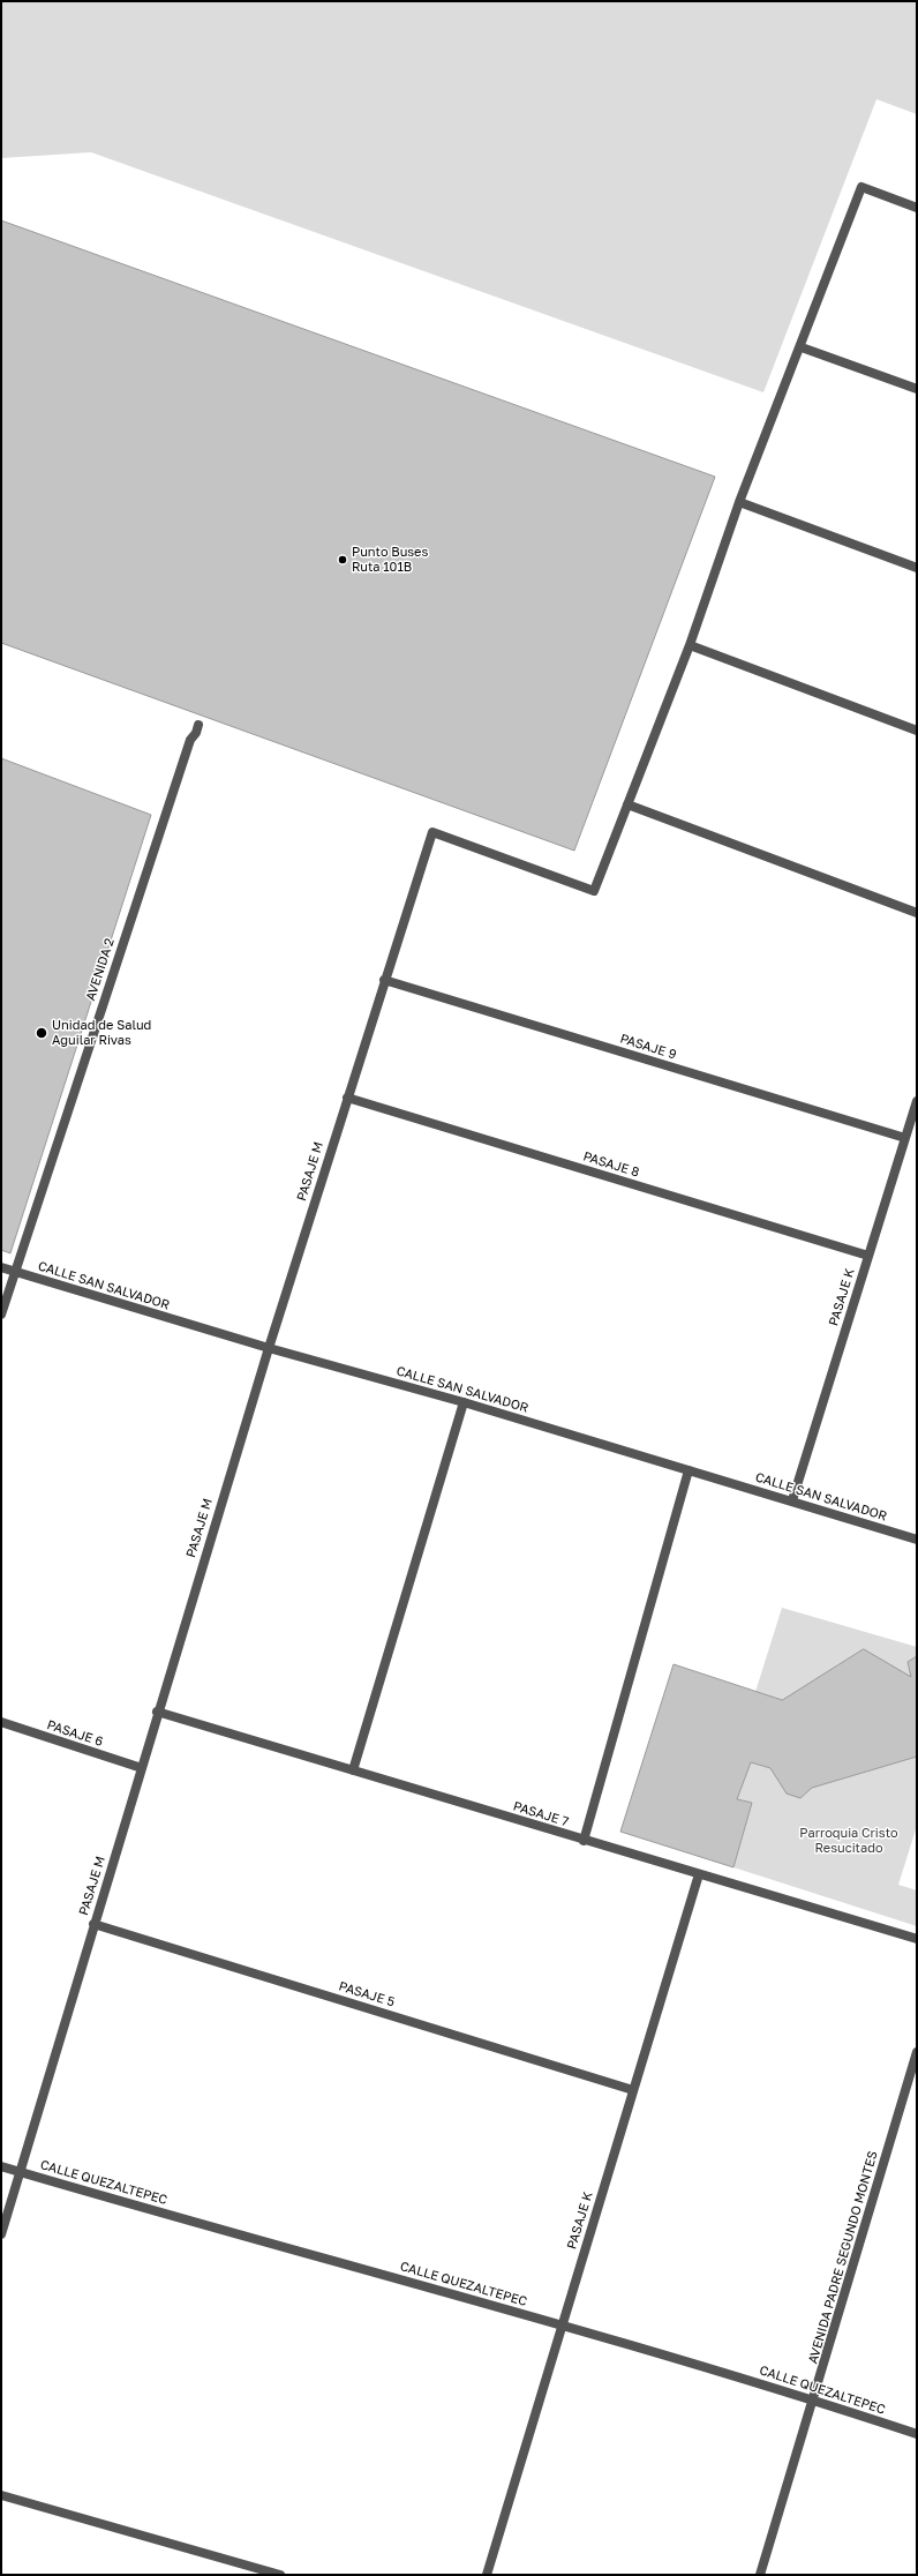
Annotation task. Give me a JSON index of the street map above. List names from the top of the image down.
{
  "streets": {
    "street": [
      "AVENIDA 2",
      "PASAJE 9",
      "PASAJE 8",
      "PASAJE M",
      "CALLE SAN SALVADOR",
      "PASAJE K",
      "PASAJE 6",
      "PASAJE 7",
      "PASAJE 5",
      "CALLE QUEZALTEPEC",
      "AVENIDA PADRE SEGUNDO MONTES"
    ]
  },
  "crossings": [
    ["AVENIDA 2", "CALLE SAN SALVADOR"],
    ["PASAJE 9", "PASAJE M"],
    ["PASAJE 9", "PASAJE K"],
    ["PASAJE 8", "PASAJE M"],
    ["PASAJE 8", "PASAJE K"],
    ["PASAJE M", "CALLE SAN SALVADOR"],
    ["PASAJE M", "PASAJE 6"],
    ["PASAJE M", "PASAJE 7"],
    ["PASAJE M", "PASAJE 5"],
    ["PASAJE M", "CALLE QUEZALTEPEC"],
    ["CALLE SAN SALVADOR", "PASAJE K"],
    ["PASAJE K", "PASAJE 7"],
    ["PASAJE K", "PASAJE 5"],
    ["PASAJE K", "CALLE QUEZALTEPEC"],
    ["CALLE QUEZALTEPEC", "AVENIDA PADRE SEGUNDO MONTES"]
  ],
  "parks": ["Parroquia Cristo Resucitado"],
  "places": ["Punto Buses Ruta 101B", "Unidad de Salud Aguilar Rivas"]
}
